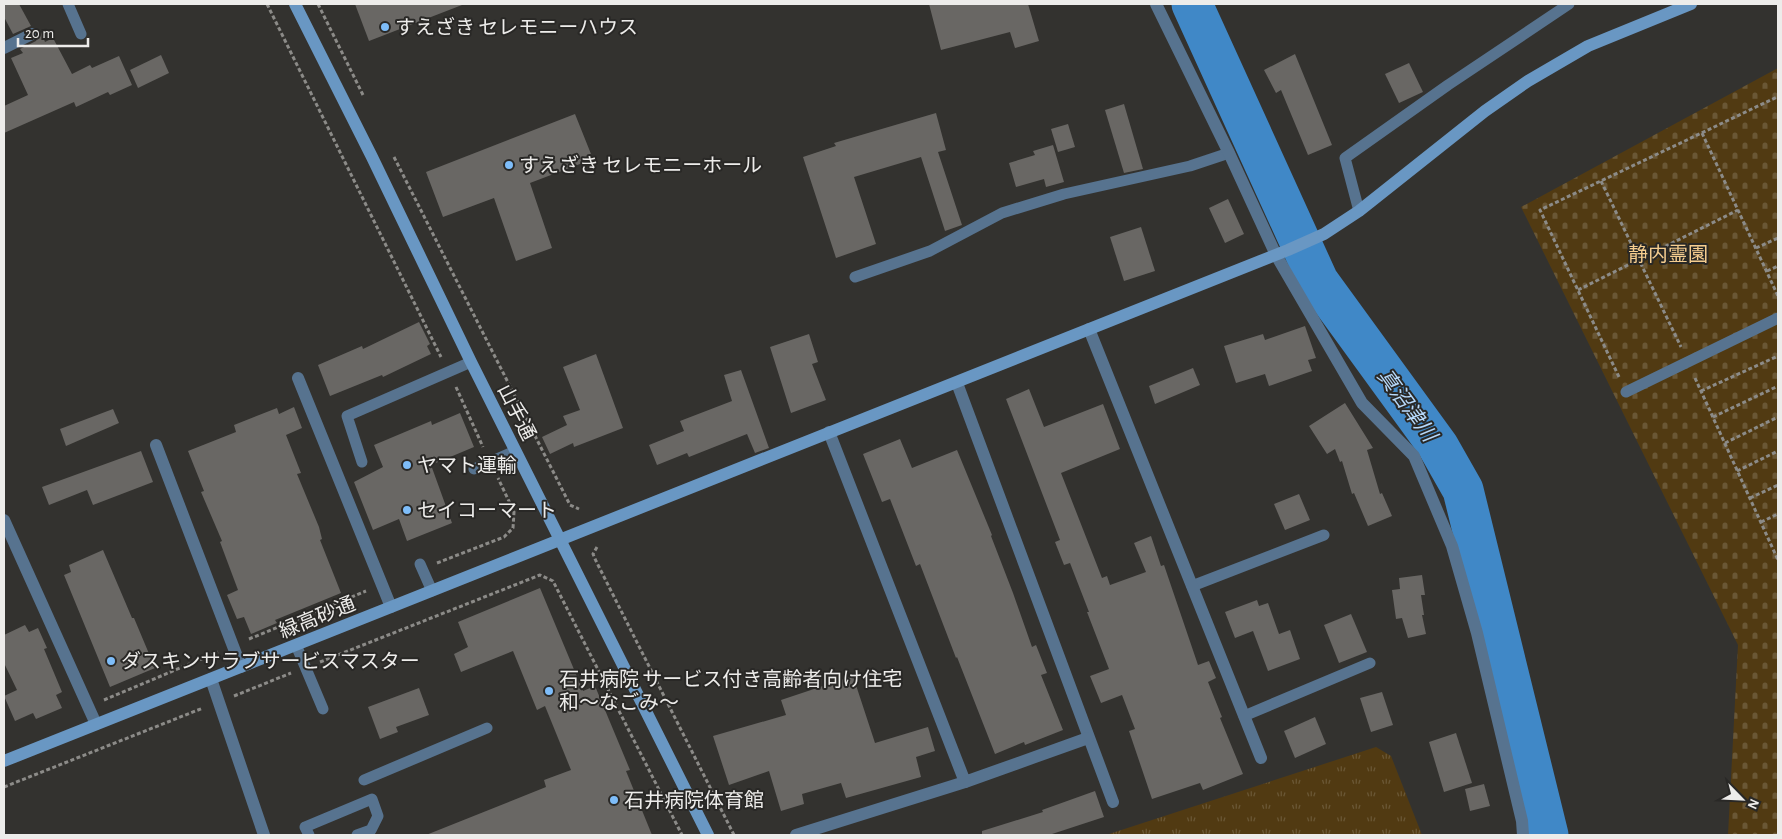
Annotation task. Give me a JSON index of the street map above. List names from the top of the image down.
{
  "streets": {
    "street": ["山手通", "緑高砂通"]
  },
  "crossings": [
    ["山手通", "緑高砂通"]
  ],
  "water": ["真沼津川"],
  "parks": ["静内霊園"],
  "places": [
    "すえざき セレモニーハウス",
    "すえざき セレモニーホール",
    "ヤマト運輸",
    "セイコーマート",
    "ダスキンサラブサービスマスター",
    "石井病院 サービス付き高齢者向け住宅 和～なごみ～",
    "石井病院体育館"
  ],
  "scale_bar": "20 m",
  "north": "bottom right"
}
